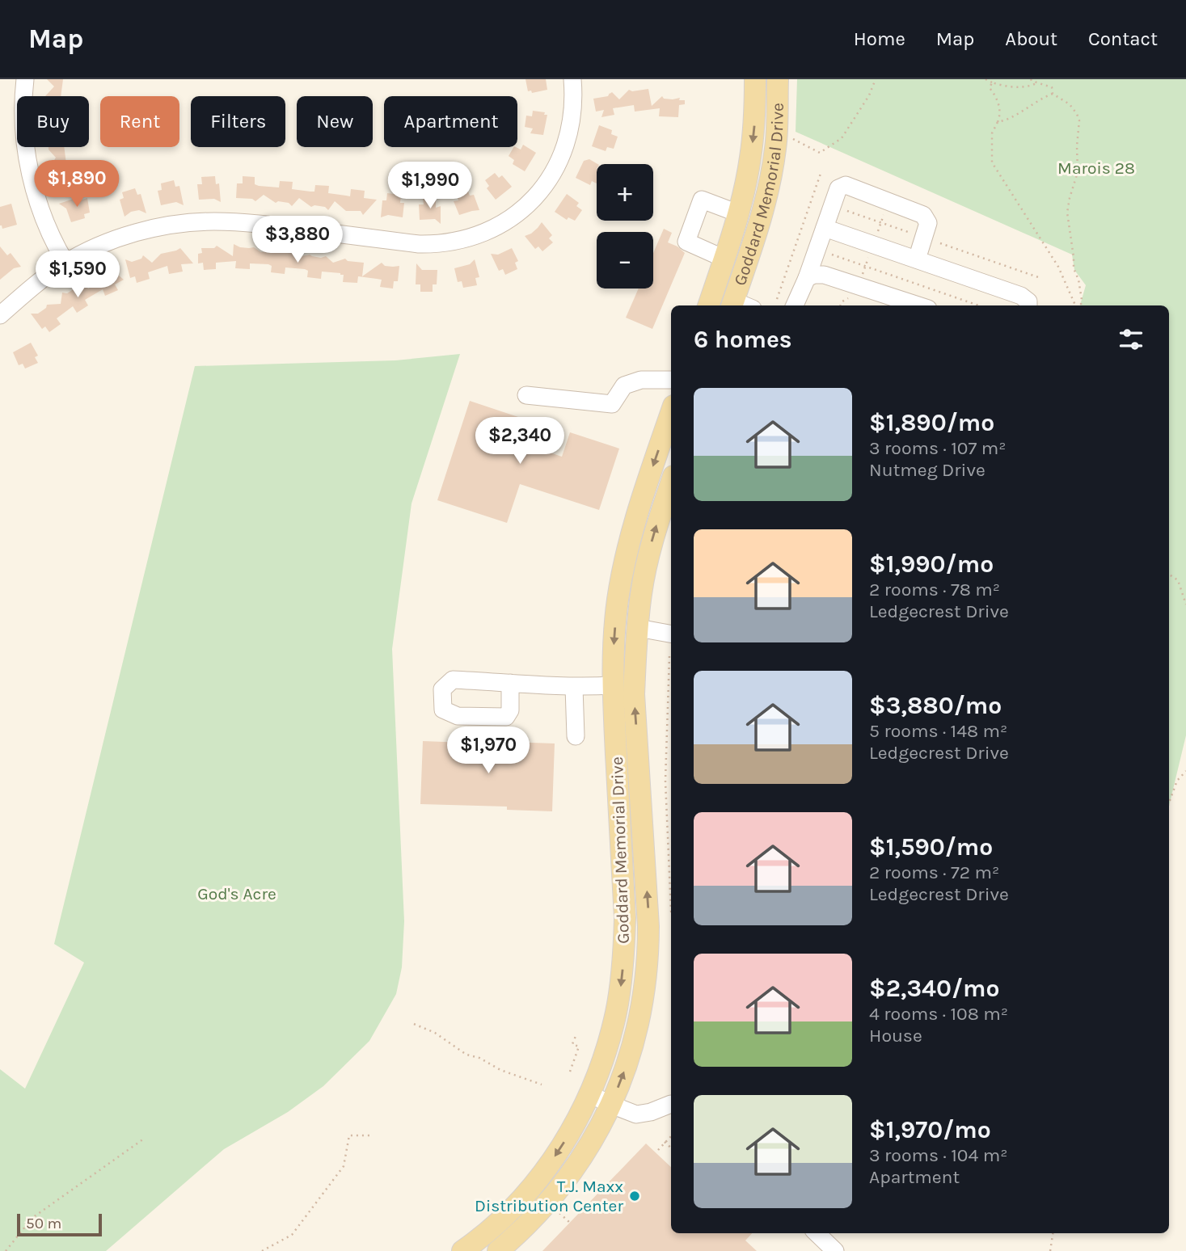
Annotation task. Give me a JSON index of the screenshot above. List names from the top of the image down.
{
  "streets": {
    "main road": ["Goddard Memorial Drive"]
  },
  "parks": ["Marois 28", "God's Acre"],
  "places": ["T.J. Maxx Distribution Center"],
  "scale_bar": "50 m",
  "page": {
    "header": "Map",
    "nav": [
      "Home",
      "Map",
      "About",
      "Contact"
    ],
    "chip": [
      "Buy",
      "Rent",
      "Filters",
      "New",
      "Apartment"
    ],
    "price": [
      "$1,890",
      "$1,990",
      "$3,880",
      "$1,590",
      "$2,340",
      "$1,970"
    ],
    "map_buttons": ["+", "−"],
    "heading": "6 homes",
    "list": [
      {
        "name": "$1,890/mo",
        "note": "3 rooms · 107 m² · Nutmeg Drive"
      },
      {
        "name": "$1,990/mo",
        "note": "2 rooms · 78 m² · Ledgecrest Drive"
      },
      {
        "name": "$3,880/mo",
        "note": "5 rooms · 148 m² · Ledgecrest Drive"
      },
      {
        "name": "$1,590/mo",
        "note": "2 rooms · 72 m² · Ledgecrest Drive"
      },
      {
        "name": "$2,340/mo",
        "note": "4 rooms · 108 m² · House"
      },
      {
        "name": "$1,970/mo",
        "note": "3 rooms · 104 m² · Apartment"
      }
    ],
    "scale": "50 m"
  }
}
